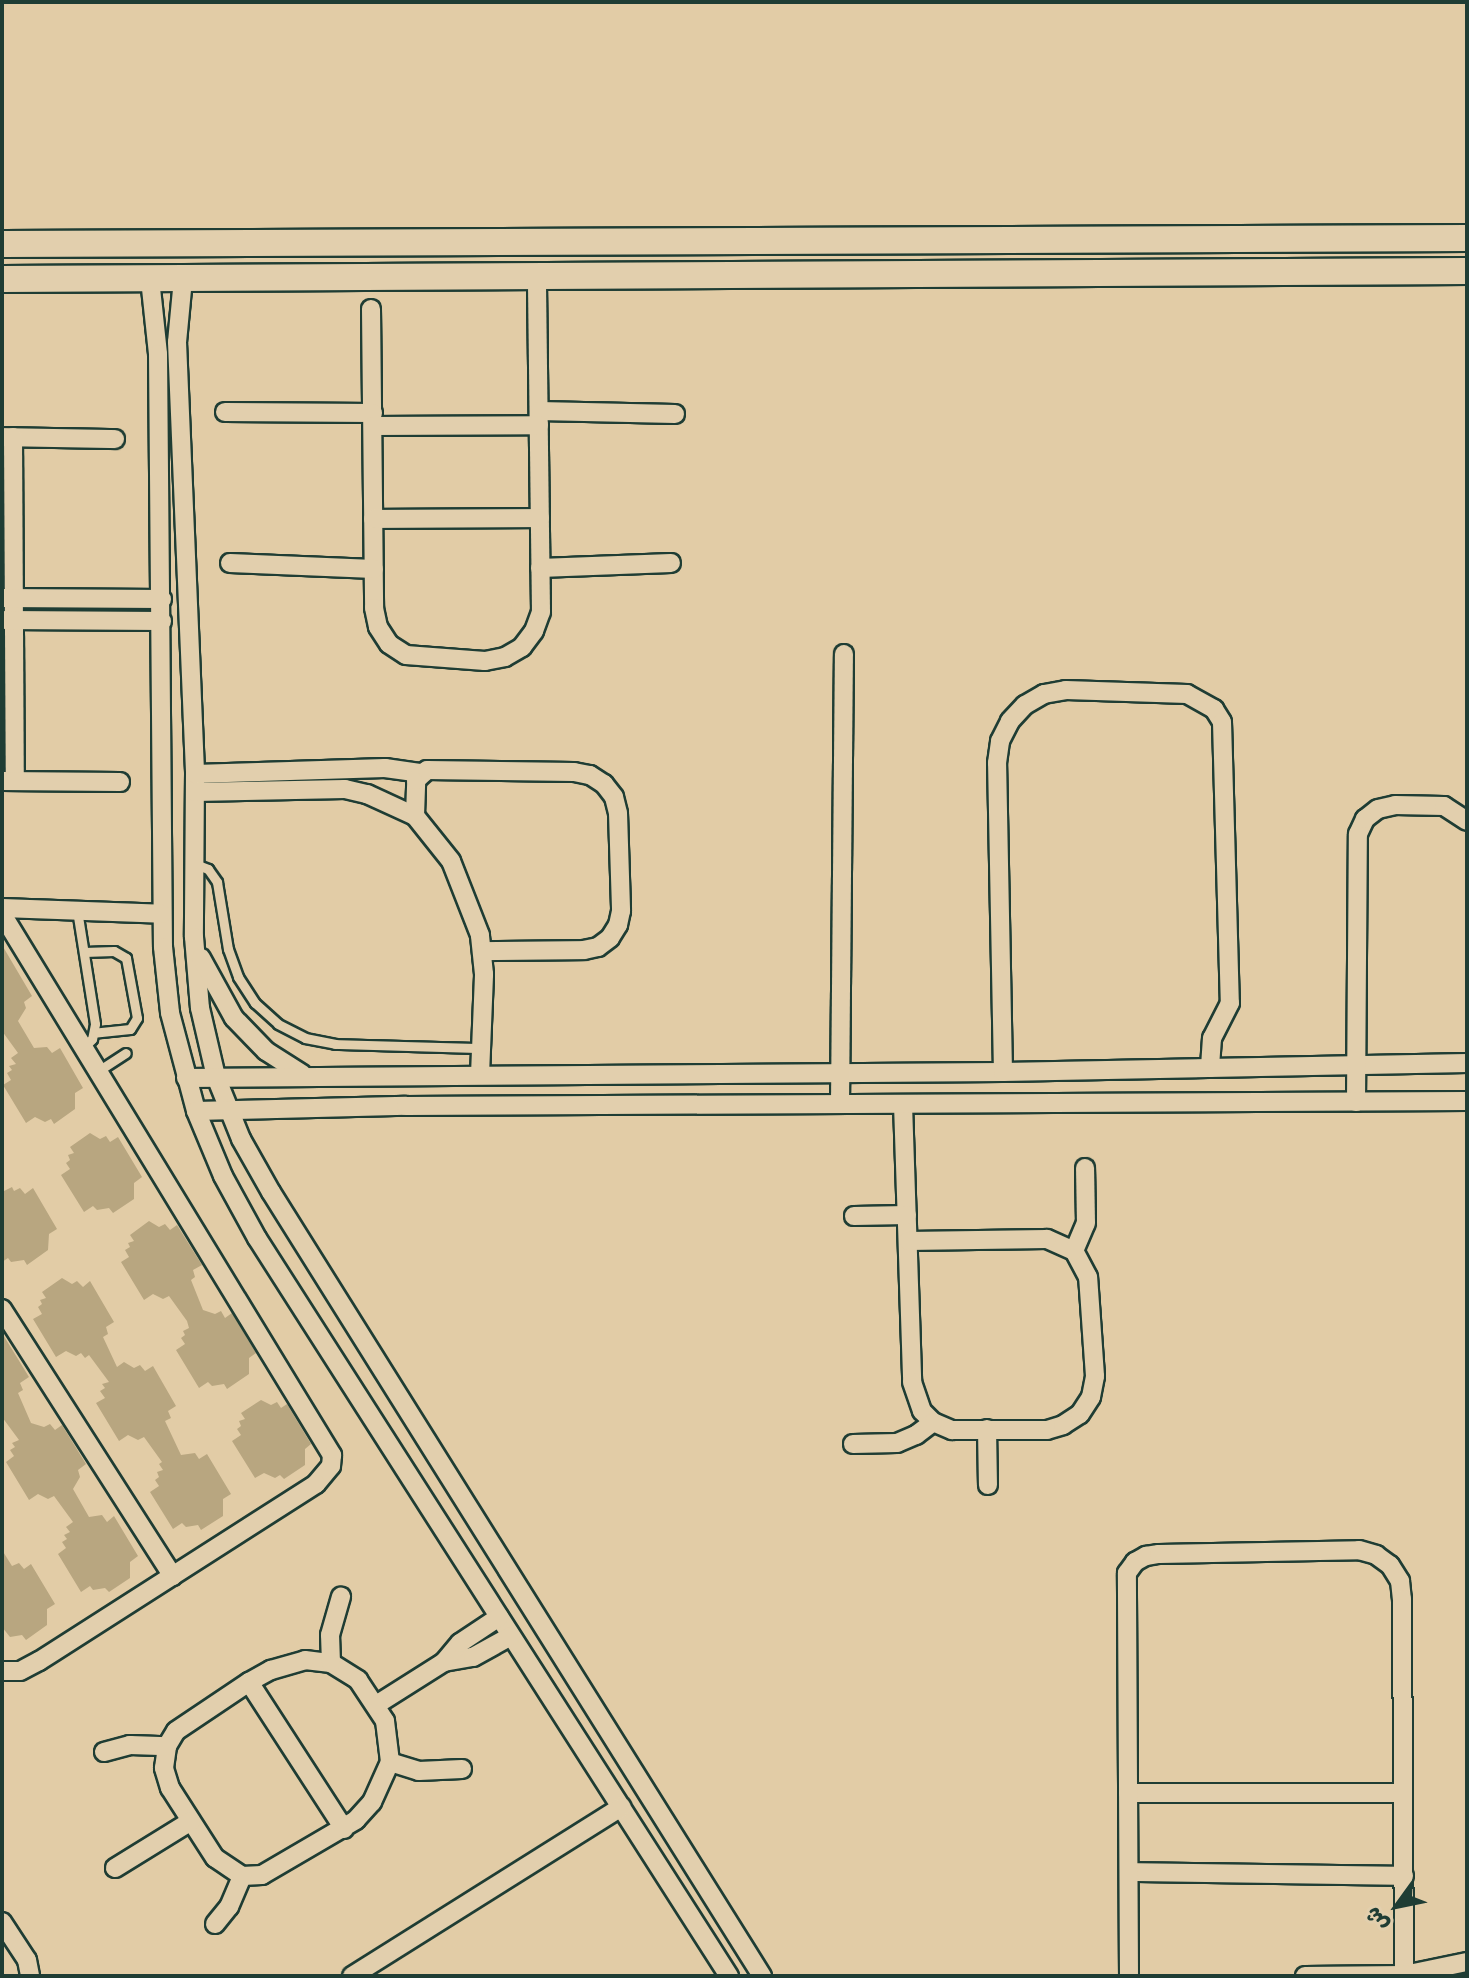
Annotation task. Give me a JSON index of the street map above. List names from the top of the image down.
{
  "north": "bottom left"
}
